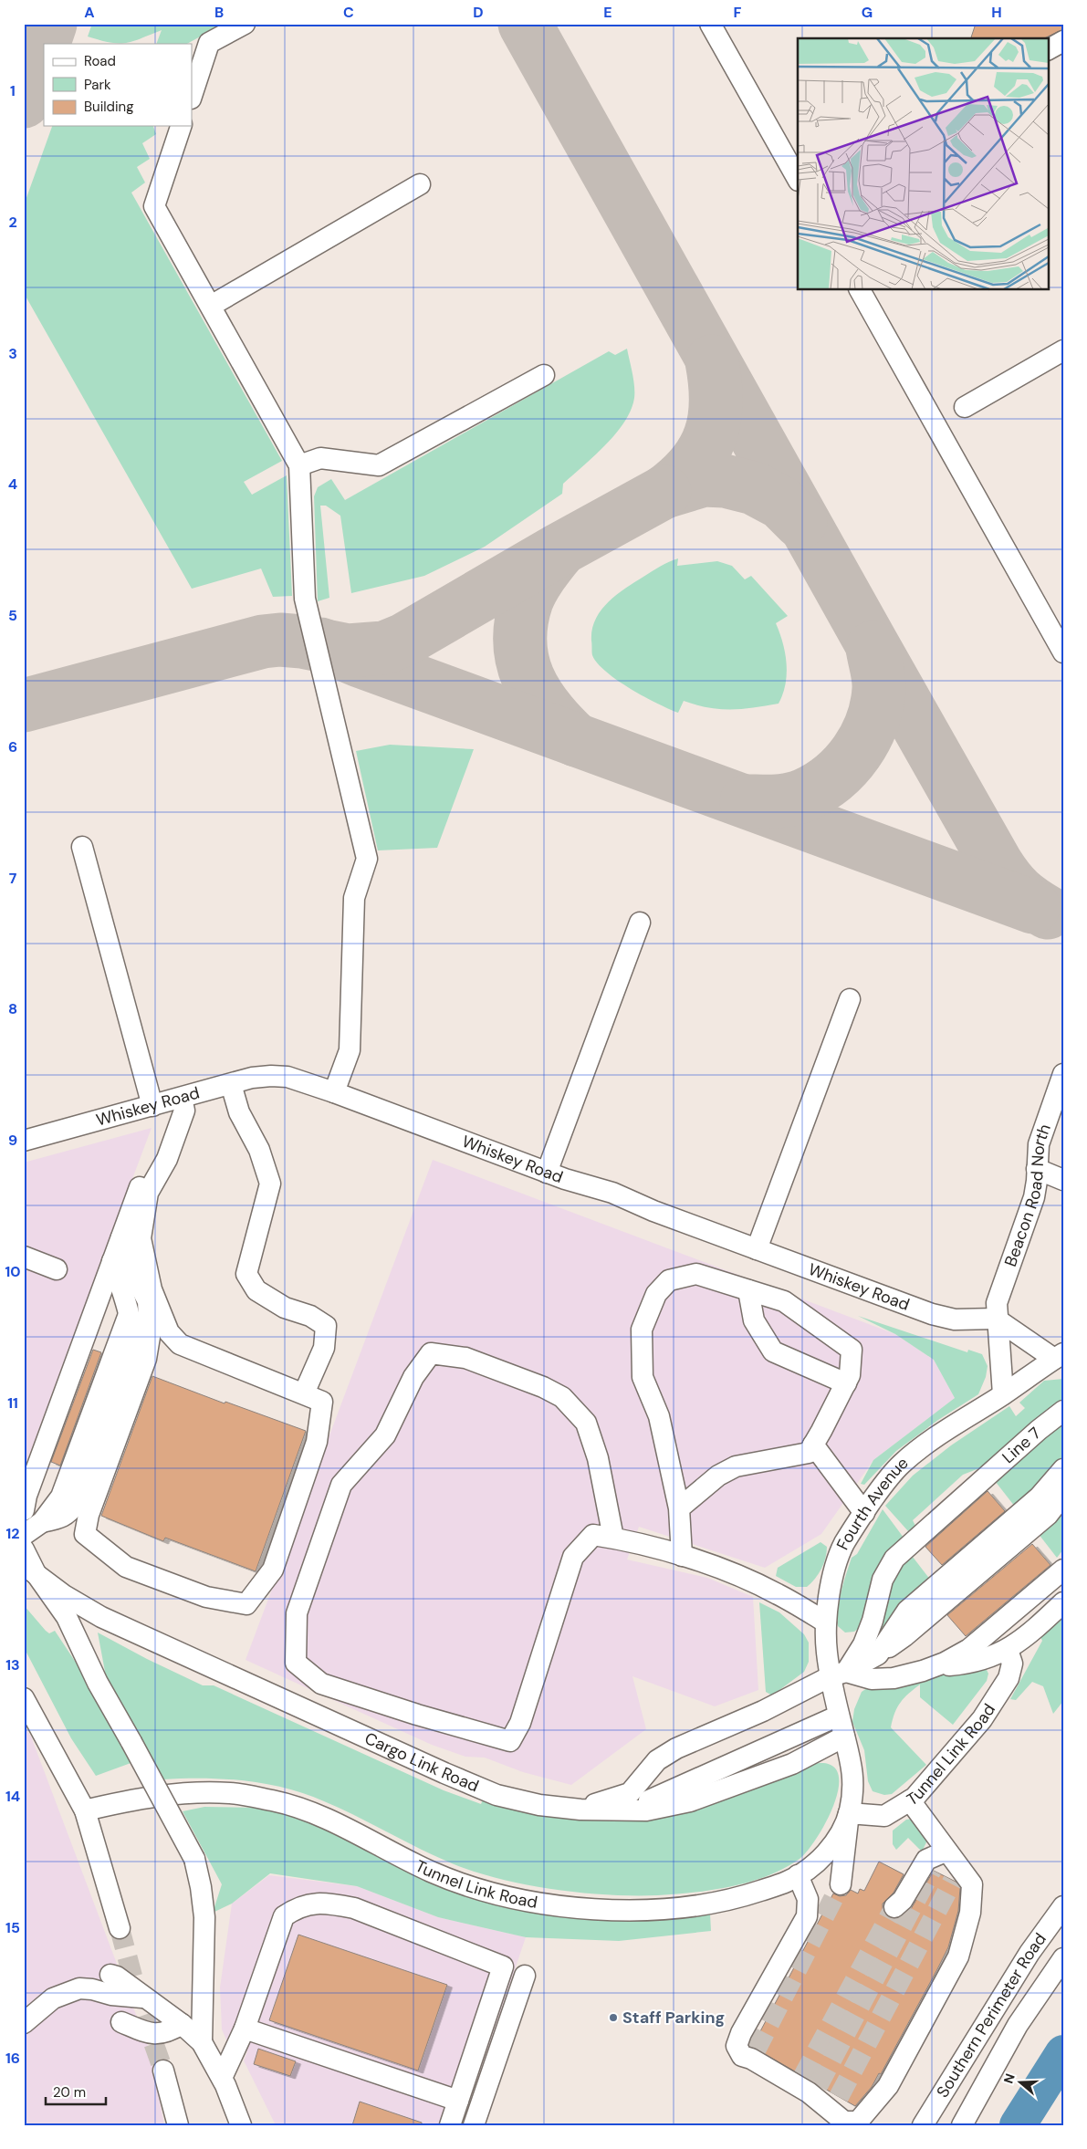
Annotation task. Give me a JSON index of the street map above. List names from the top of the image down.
{
  "streets": {
    "street": [
      "Whiskey Road",
      "Beacon Road North",
      "Line 7",
      "Fourth Avenue",
      "Tunnel Link Road",
      "Cargo Link Road",
      "Southern Perimeter Road"
    ]
  },
  "crossings": [
    ["Whiskey Road", "Beacon Road North"],
    ["Beacon Road North", "Fourth Avenue"],
    ["Line 7", "Fourth Avenue"],
    ["Fourth Avenue", "Tunnel Link Road"],
    ["Fourth Avenue", "Cargo Link Road"],
    ["Tunnel Link Road", "Cargo Link Road"]
  ],
  "places": ["Staff Parking"],
  "legend": ["Road", "Park", "Building"],
  "scale_bar": "20 m",
  "north": "left",
  "grid": {
    "columns": [
      "A",
      "B",
      "C",
      "D",
      "E",
      "F",
      "G",
      "H"
    ],
    "rows": [
      "1",
      "2",
      "3",
      "4",
      "5",
      "6",
      "7",
      "8",
      "9",
      "10",
      "11",
      "12",
      "13",
      "14",
      "15",
      "16"
    ]
  }
}
